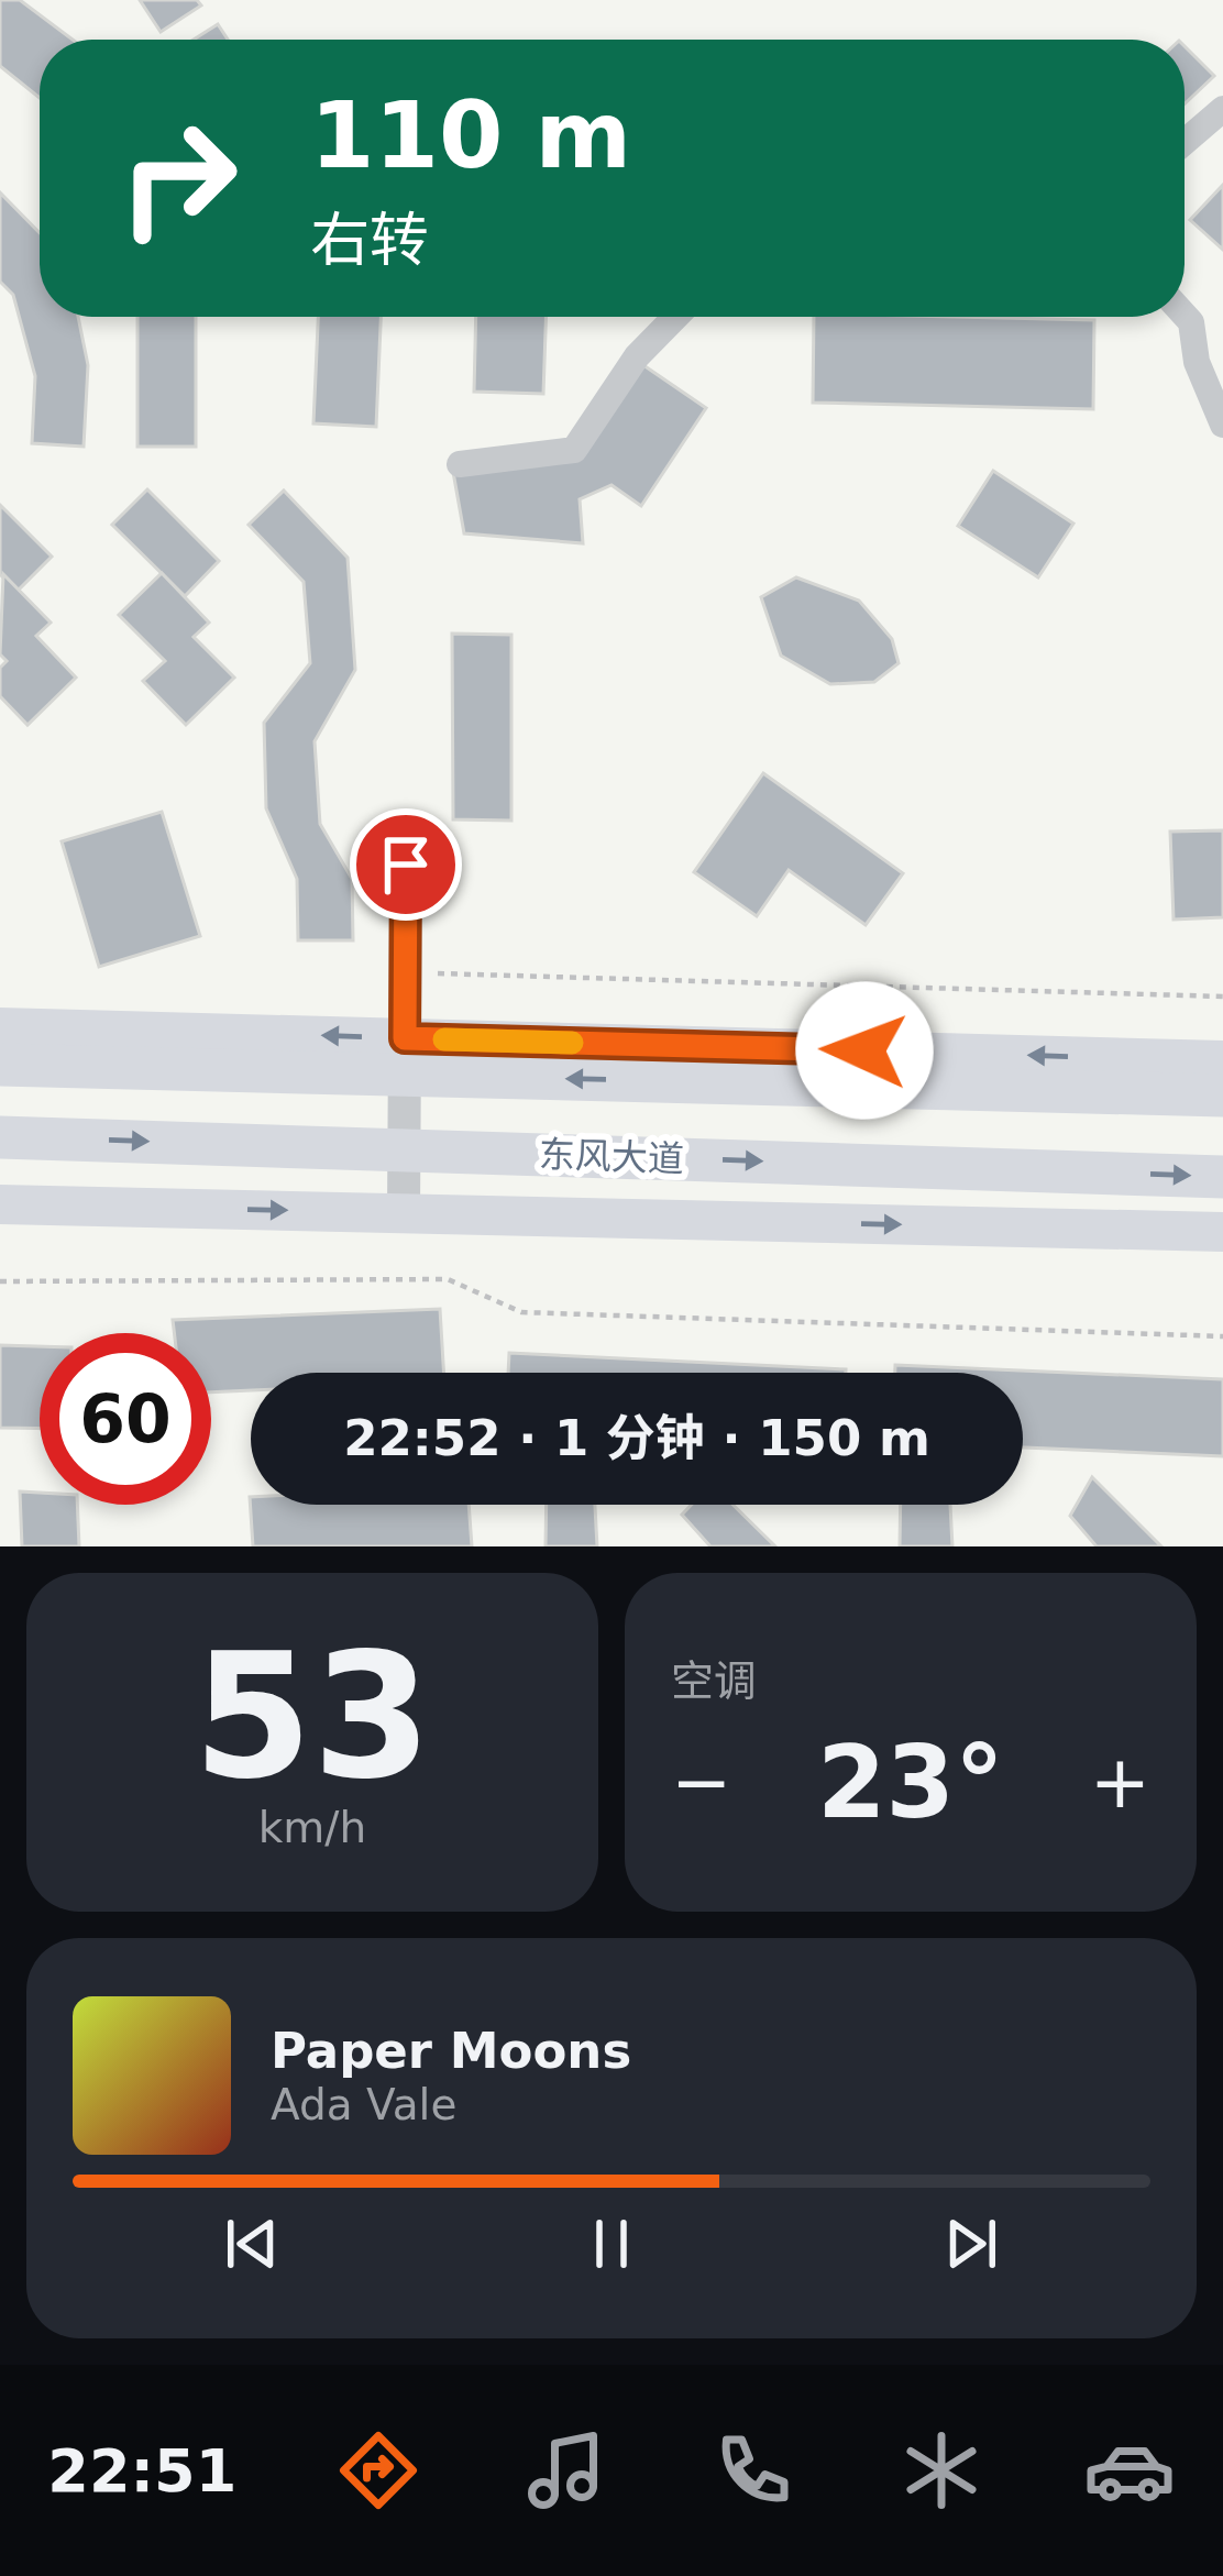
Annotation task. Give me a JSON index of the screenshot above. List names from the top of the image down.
{
  "streets": {
    "highway": ["东风大道"]
  },
  "page": {
    "turn": ["110 m", "右转"],
    "limit": "60",
    "trip": "22:52 · 1 分钟 · 150 m",
    "tile": [
      ["53", "km/h"],
      "空调"
    ],
    "heat": ["−", "23°", "+"],
    "song": ["Paper Moons", "Ada Vale"],
    "tabs": "22:51"
  }
}
